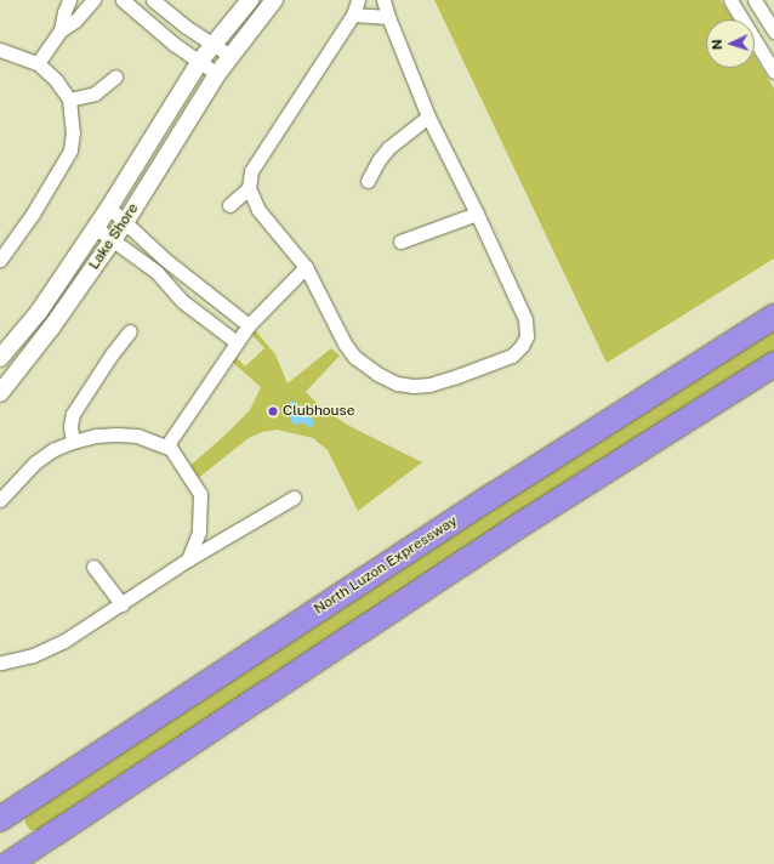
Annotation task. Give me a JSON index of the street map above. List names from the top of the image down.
{
  "streets": {
    "highway": ["North Luzon Expressway"],
    "street": ["Lake Shore"]
  },
  "places": ["Clubhouse"],
  "north": "left"
}
